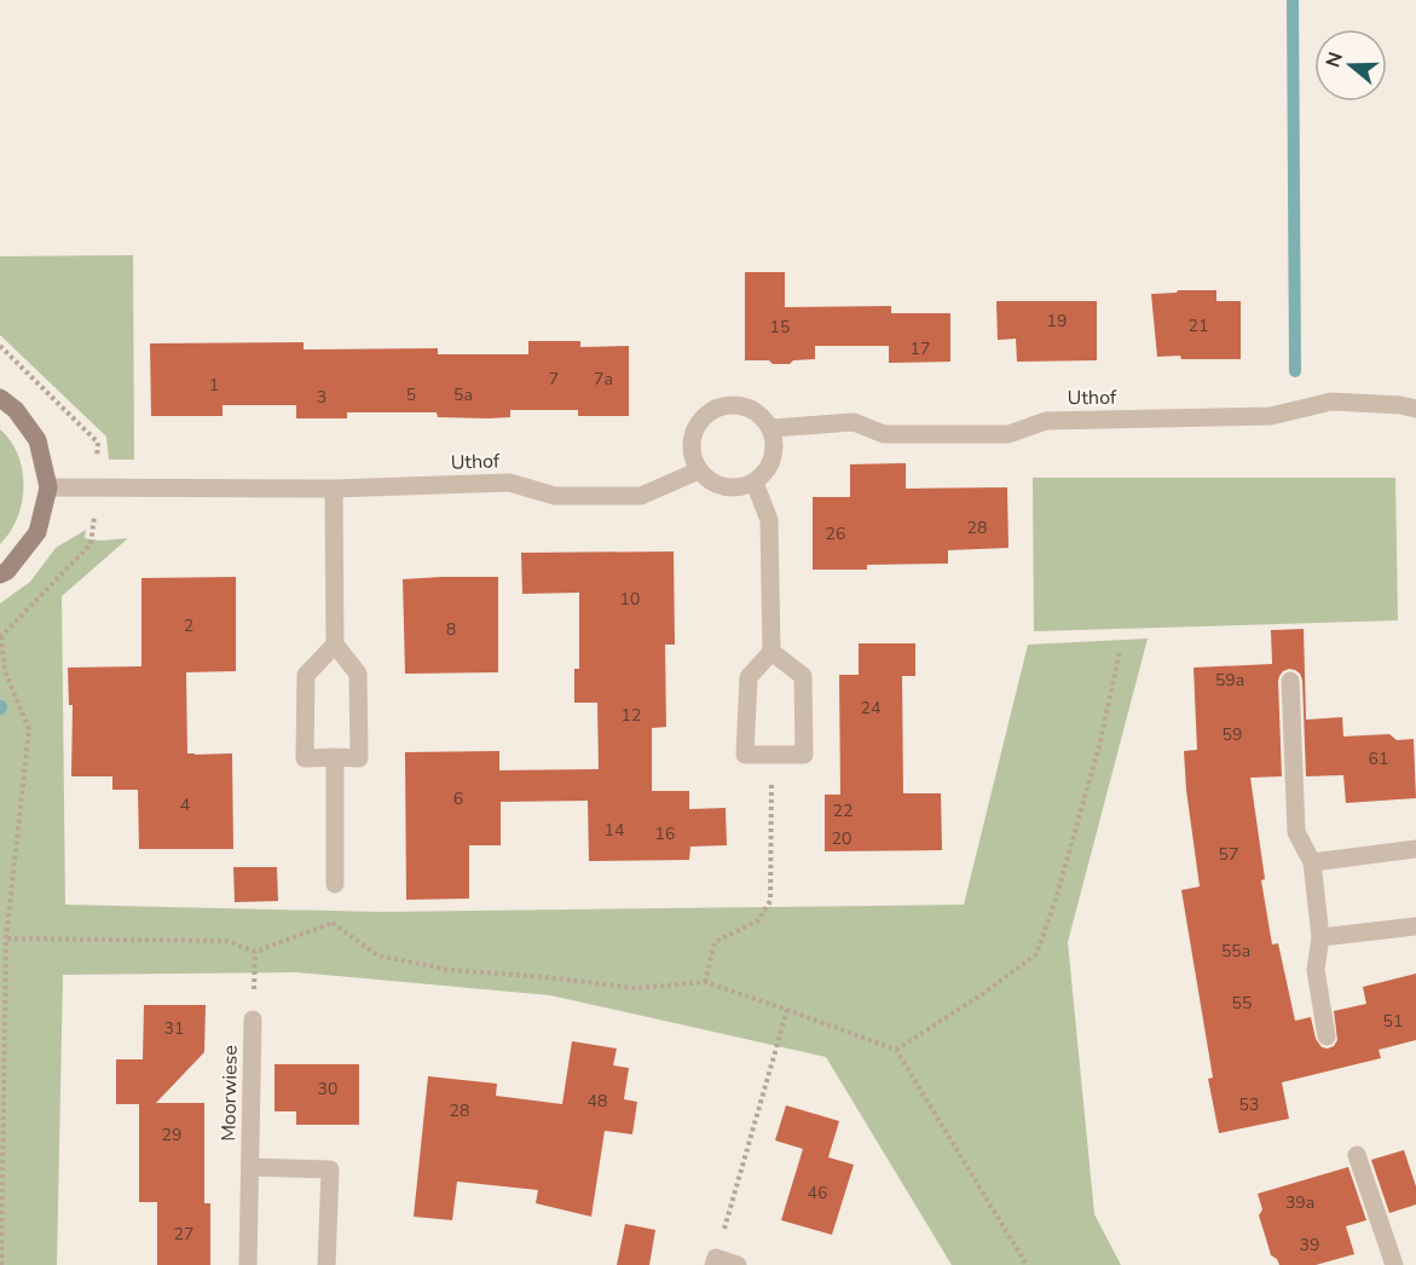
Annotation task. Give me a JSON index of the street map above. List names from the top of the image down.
{
  "streets": {
    "street": ["Uthof", "Moorwiese"]
  },
  "house_numbers": [
    "19",
    "21",
    "15",
    "17",
    "7",
    "7a",
    "1",
    "5",
    "5a",
    "3",
    "28",
    "26",
    "10",
    "2",
    "8",
    "59a",
    "24",
    "12",
    "59",
    "61",
    "6",
    "4",
    "22",
    "14",
    "16",
    "20",
    "57",
    "55a",
    "55",
    "51",
    "31",
    "30",
    "48",
    "53",
    "28",
    "29",
    "46",
    "39a",
    "27",
    "39"
  ],
  "north": "left"
}
